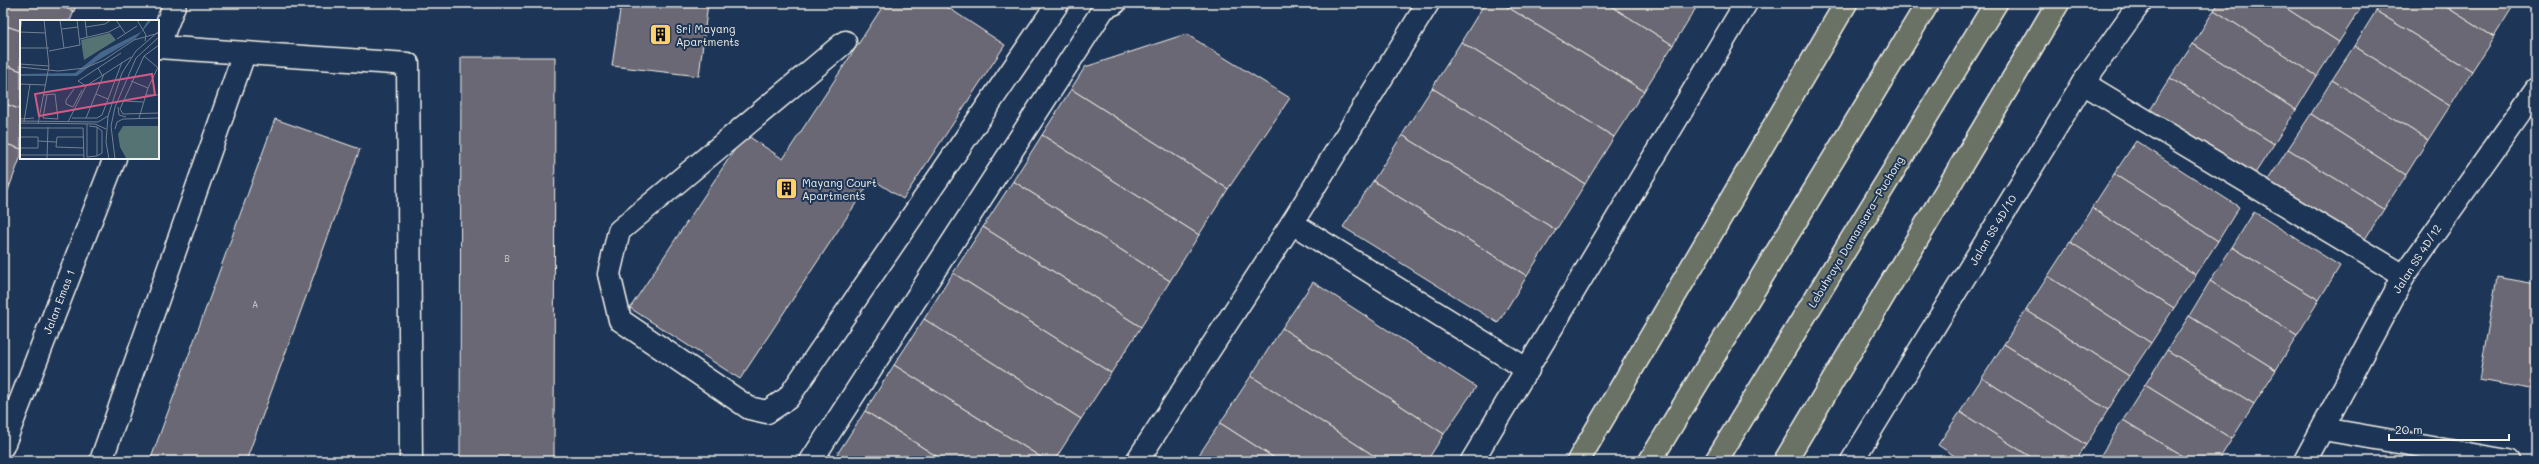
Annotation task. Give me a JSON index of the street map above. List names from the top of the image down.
{
  "streets": {
    "highway": ["Lebuhraya Damansara–Puchong"],
    "street": ["Jalan SS 4D/10", "Jalan SS 4D/12", "Jalan Emas 1"]
  },
  "places": {
    "building": ["Sri Mayang Apartments", "Mayang Court Apartments"]
  },
  "house_numbers": ["B", "A"],
  "scale_bar": "20 m"
}
